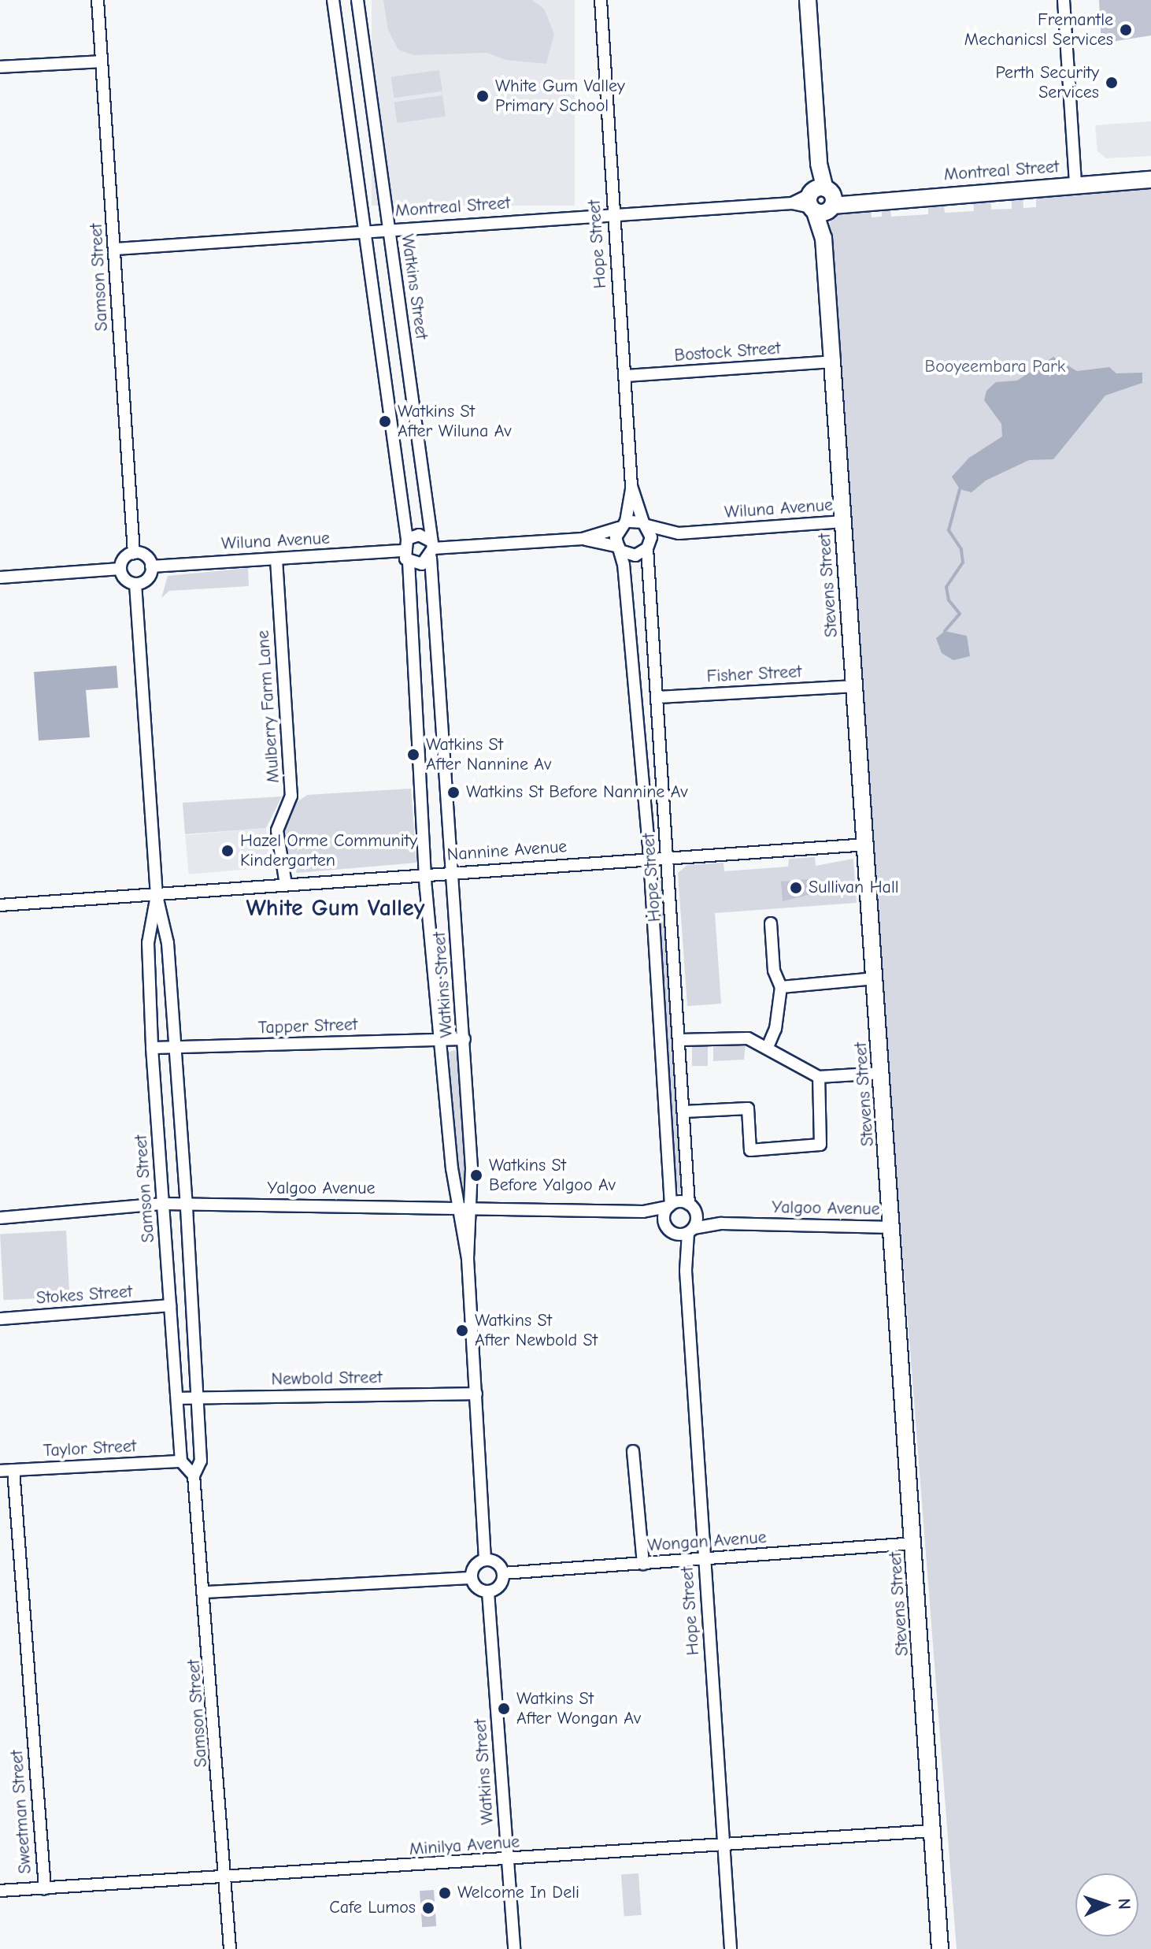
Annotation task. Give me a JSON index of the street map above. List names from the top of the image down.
{
  "streets": {
    "street": [
      "Montreal Street",
      "Hope Street",
      "Samson Street",
      "Watkins Street",
      "Bostock Street",
      "Wiluna Avenue",
      "Stevens Street",
      "Fisher Street",
      "Mulberry Farm Lane",
      "Nannine Avenue",
      "Tapper Street",
      "Yalgoo Avenue",
      "Stokes Street",
      "Newbold Street",
      "Taylor Street",
      "Wongan Avenue",
      "Sweetman Street",
      "Minilya Avenue"
    ]
  },
  "crossings": [
    ["Montreal Street", "Hope Street"],
    ["Montreal Street", "Samson Street"],
    ["Montreal Street", "Watkins Street"],
    ["Montreal Street", "Stevens Street"],
    ["Hope Street", "Bostock Street"],
    ["Hope Street", "Wiluna Avenue"],
    ["Hope Street", "Fisher Street"],
    ["Hope Street", "Nannine Avenue"],
    ["Hope Street", "Yalgoo Avenue"],
    ["Hope Street", "Wongan Avenue"],
    ["Hope Street", "Minilya Avenue"],
    ["Samson Street", "Wiluna Avenue"],
    ["Samson Street", "Nannine Avenue"],
    ["Samson Street", "Tapper Street"],
    ["Samson Street", "Yalgoo Avenue"],
    ["Samson Street", "Stokes Street"],
    ["Samson Street", "Newbold Street"],
    ["Samson Street", "Taylor Street"],
    ["Samson Street", "Minilya Avenue"],
    ["Watkins Street", "Wiluna Avenue"],
    ["Watkins Street", "Nannine Avenue"],
    ["Watkins Street", "Tapper Street"],
    ["Watkins Street", "Yalgoo Avenue"],
    ["Watkins Street", "Newbold Street"],
    ["Watkins Street", "Wongan Avenue"],
    ["Watkins Street", "Minilya Avenue"],
    ["Bostock Street", "Stevens Street"],
    ["Wiluna Avenue", "Stevens Street"],
    ["Wiluna Avenue", "Mulberry Farm Lane"],
    ["Stevens Street", "Fisher Street"],
    ["Stevens Street", "Nannine Avenue"],
    ["Stevens Street", "Yalgoo Avenue"],
    ["Stevens Street", "Wongan Avenue"],
    ["Stevens Street", "Minilya Avenue"],
    ["Mulberry Farm Lane", "Nannine Avenue"],
    ["Taylor Street", "Sweetman Street"],
    ["Sweetman Street", "Minilya Avenue"]
  ],
  "districts": ["White Gum Valley"],
  "parks": ["Booyeembara Park"],
  "places": [
    "Fremantle Mechanicsl Services",
    "Perth Security Services",
    "White Gum Valley Primary School",
    "Watkins St After Wiluna Av",
    "Watkins St After Nannine Av",
    "Watkins St Before Nannine Av",
    "Hazel Orme Community Kindergarten",
    "Sullivan Hall",
    "Watkins St Before Yalgoo Av",
    "Watkins St After Newbold St",
    "Watkins St After Wongan Av",
    "Welcome In Deli",
    "Cafe Lumos"
  ],
  "north": "right"
}
